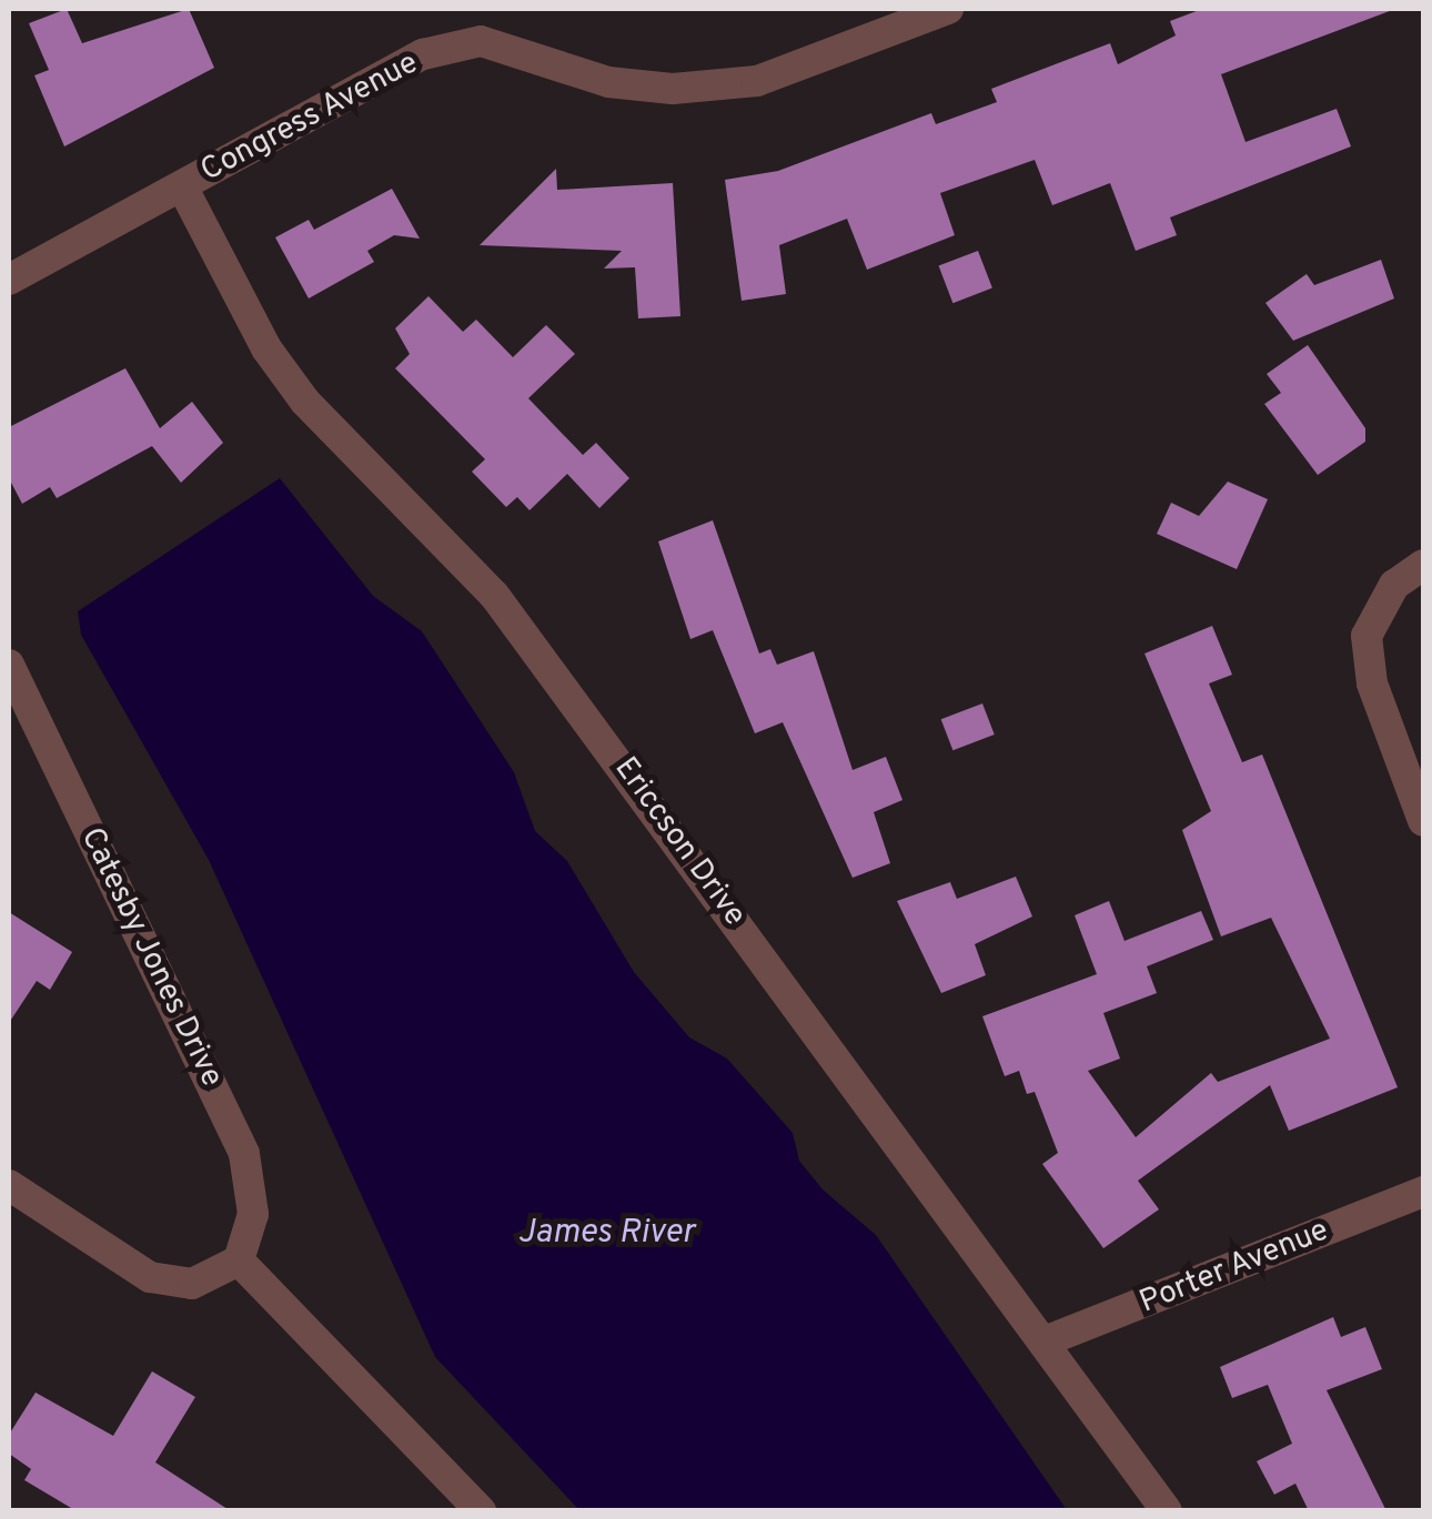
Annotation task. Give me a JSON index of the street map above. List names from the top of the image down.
{
  "streets": {
    "street": [
      "Congress Avenue",
      "Ericcson Drive",
      "Catesby Jones Drive",
      "Porter Avenue"
    ]
  },
  "crossings": [
    ["Congress Avenue", "Ericcson Drive"],
    ["Ericcson Drive", "Porter Avenue"]
  ],
  "water": ["James River"]
}
